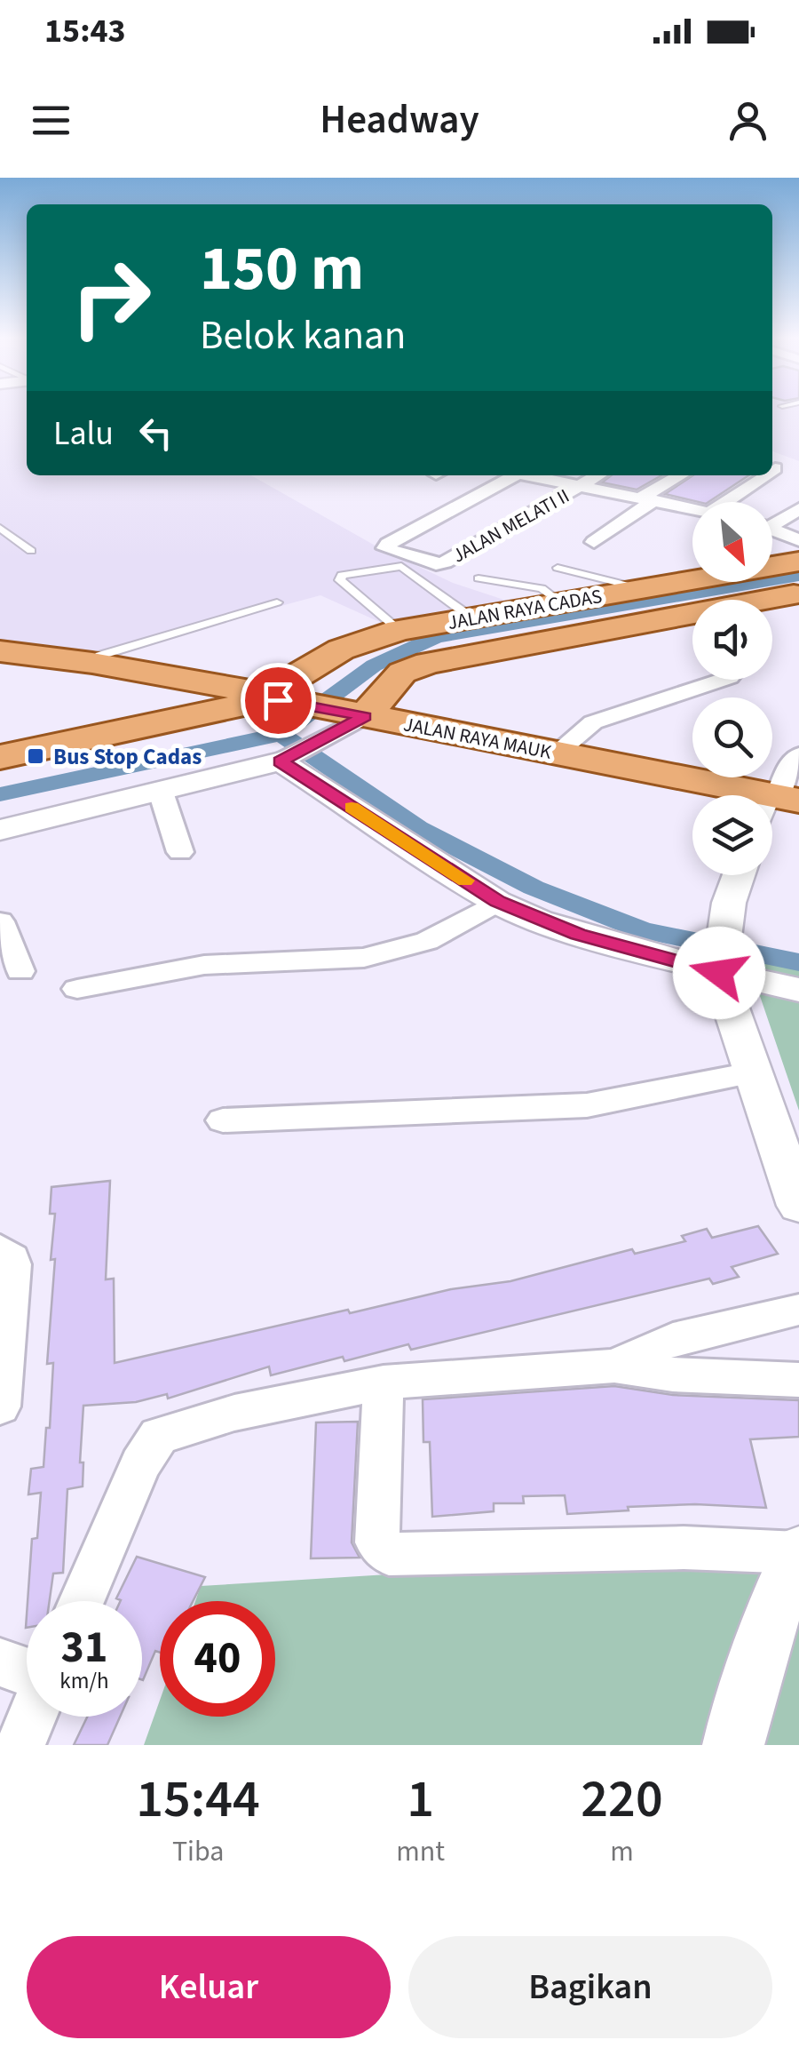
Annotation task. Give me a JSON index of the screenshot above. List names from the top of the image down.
{
  "streets": {
    "main road": ["JALAN RAYA CADAS", "JALAN RAYA MAUK"],
    "street": ["JALAN MELATI II"]
  },
  "crossings": [
    ["JALAN RAYA CADAS", "JALAN RAYA MAUK"]
  ],
  "places": {
    "transit": ["Bus Stop Cadas"]
  },
  "north": "bottom right",
  "page": {
    "status": "15:43",
    "header": "Headway",
    "turn": ["150 m", "Belok kanan"],
    "then": "Lalu",
    "speed": "31 km/h",
    "limit": "40",
    "eta": [
      "15:44",
      "Tiba",
      "1",
      "mnt",
      "220",
      "m"
    ],
    "buttons": ["Keluar", "Bagikan"]
  }
}
